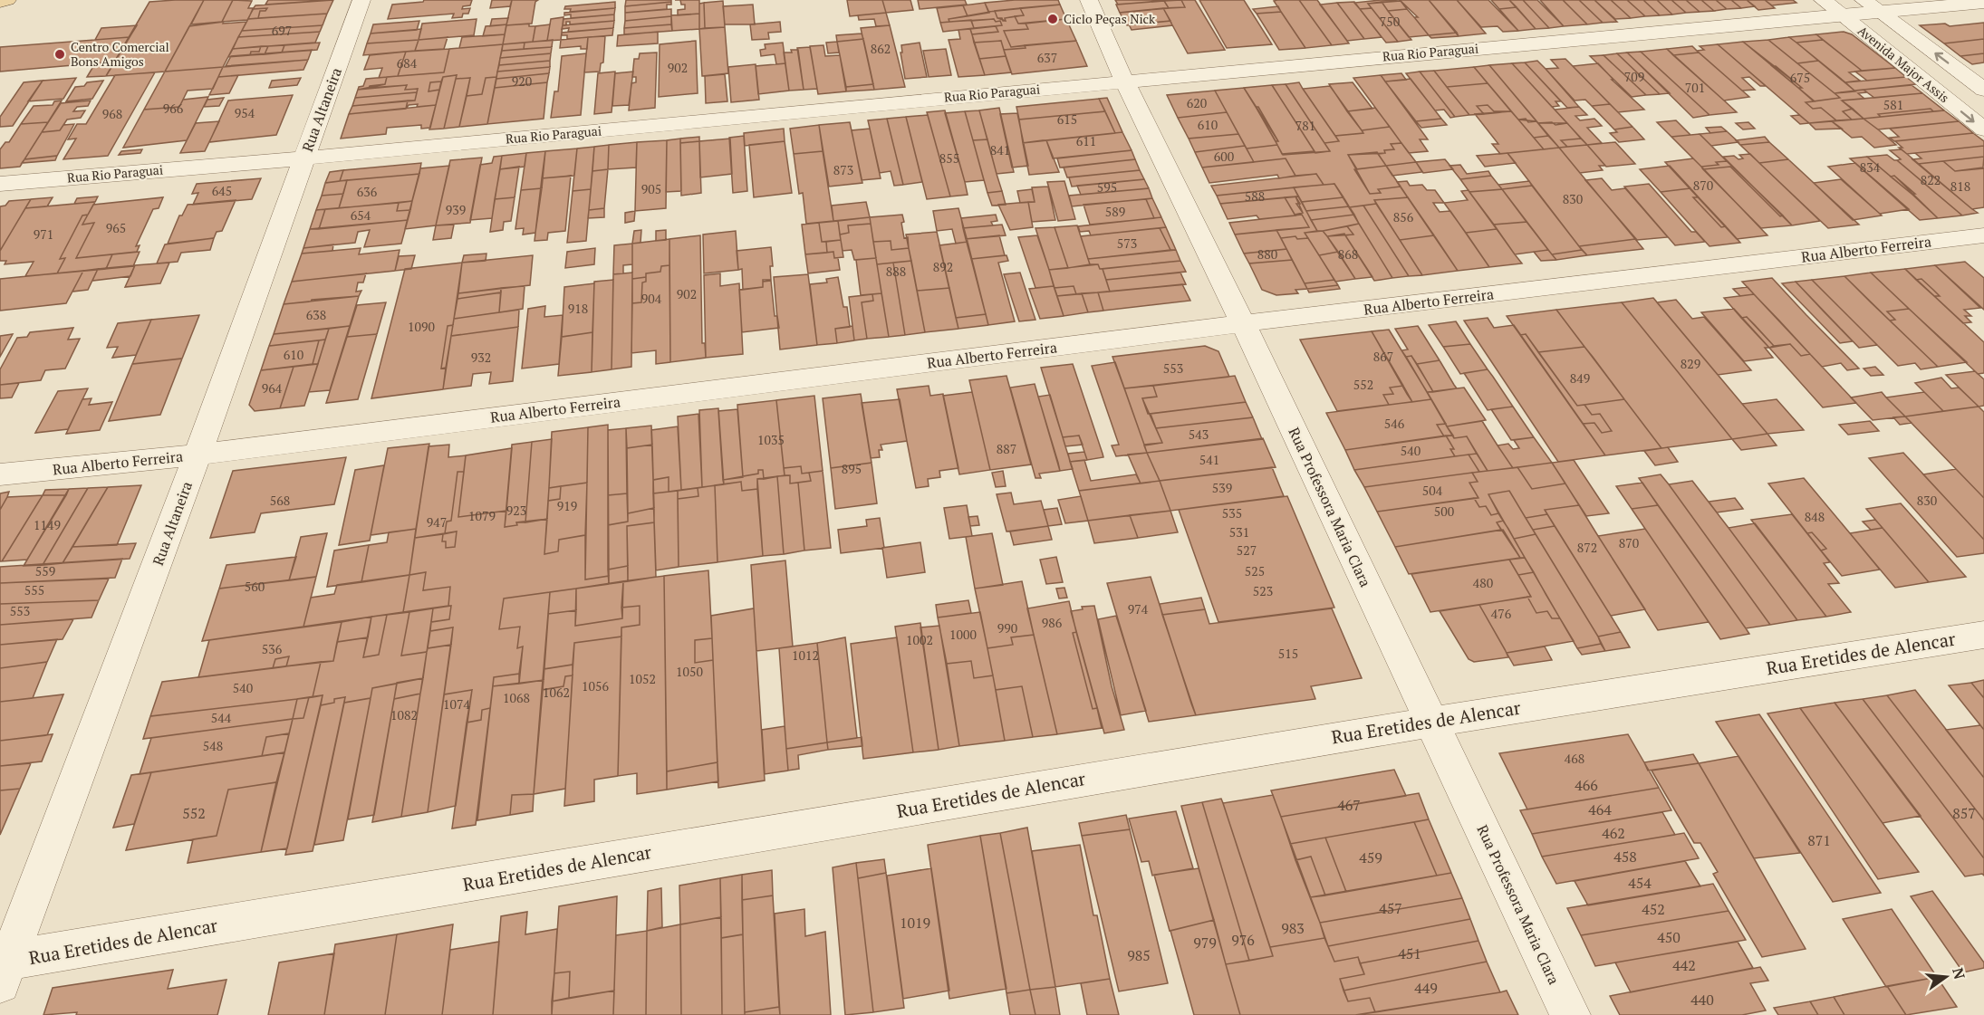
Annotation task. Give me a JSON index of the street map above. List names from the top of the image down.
{
  "streets": {
    "street": [
      "Rua Rio Paraguai",
      "Avenida Major Assis",
      "Rua Altaneira",
      "Rua Alberto Ferreira",
      "Rua Professora Maria Clara",
      "Rua Eretides de Alencar"
    ]
  },
  "crossings": [
    ["Rua Rio Paraguai", "Avenida Major Assis"],
    ["Rua Rio Paraguai", "Rua Altaneira"],
    ["Rua Rio Paraguai", "Rua Professora Maria Clara"],
    ["Rua Altaneira", "Rua Alberto Ferreira"],
    ["Rua Altaneira", "Rua Eretides de Alencar"],
    ["Rua Alberto Ferreira", "Rua Professora Maria Clara"],
    ["Rua Professora Maria Clara", "Rua Eretides de Alencar"]
  ],
  "places": ["Ciclo Peças Nick", "Centro Comercial Bons Amigos"],
  "house_numbers": [
    "750",
    "697",
    "862",
    "637",
    "684",
    "902",
    "709",
    "675",
    "920",
    "701",
    "620",
    "581",
    "966",
    "954",
    "968",
    "615",
    "610",
    "781",
    "611",
    "841",
    "600",
    "855",
    "834",
    "873",
    "822",
    "870",
    "818",
    "595",
    "905",
    "645",
    "636",
    "588",
    "830",
    "939",
    "589",
    "654",
    "856",
    "965",
    "971",
    "573",
    "880",
    "868",
    "892",
    "888",
    "902",
    "904",
    "918",
    "638",
    "1090",
    "610",
    "867",
    "932",
    "829",
    "553",
    "849",
    "552",
    "964",
    "546",
    "543",
    "1035",
    "887",
    "540",
    "541",
    "895",
    "539",
    "504",
    "568",
    "830",
    "919",
    "923",
    "500",
    "535",
    "1079",
    "848",
    "947",
    "1149",
    "531",
    "870",
    "872",
    "527",
    "559",
    "525",
    "480",
    "560",
    "555",
    "523",
    "974",
    "553",
    "476",
    "986",
    "990",
    "1000",
    "1002",
    "536",
    "515",
    "1012",
    "1050",
    "1052",
    "1056",
    "540",
    "1062",
    "1068",
    "1074",
    "1082",
    "544",
    "548",
    "468",
    "466",
    "467",
    "464",
    "552",
    "857",
    "462",
    "871",
    "458",
    "459",
    "454",
    "457",
    "452",
    "1019",
    "983",
    "450",
    "976",
    "979",
    "451",
    "985",
    "442",
    "449",
    "440"
  ],
  "north": "right"
}
